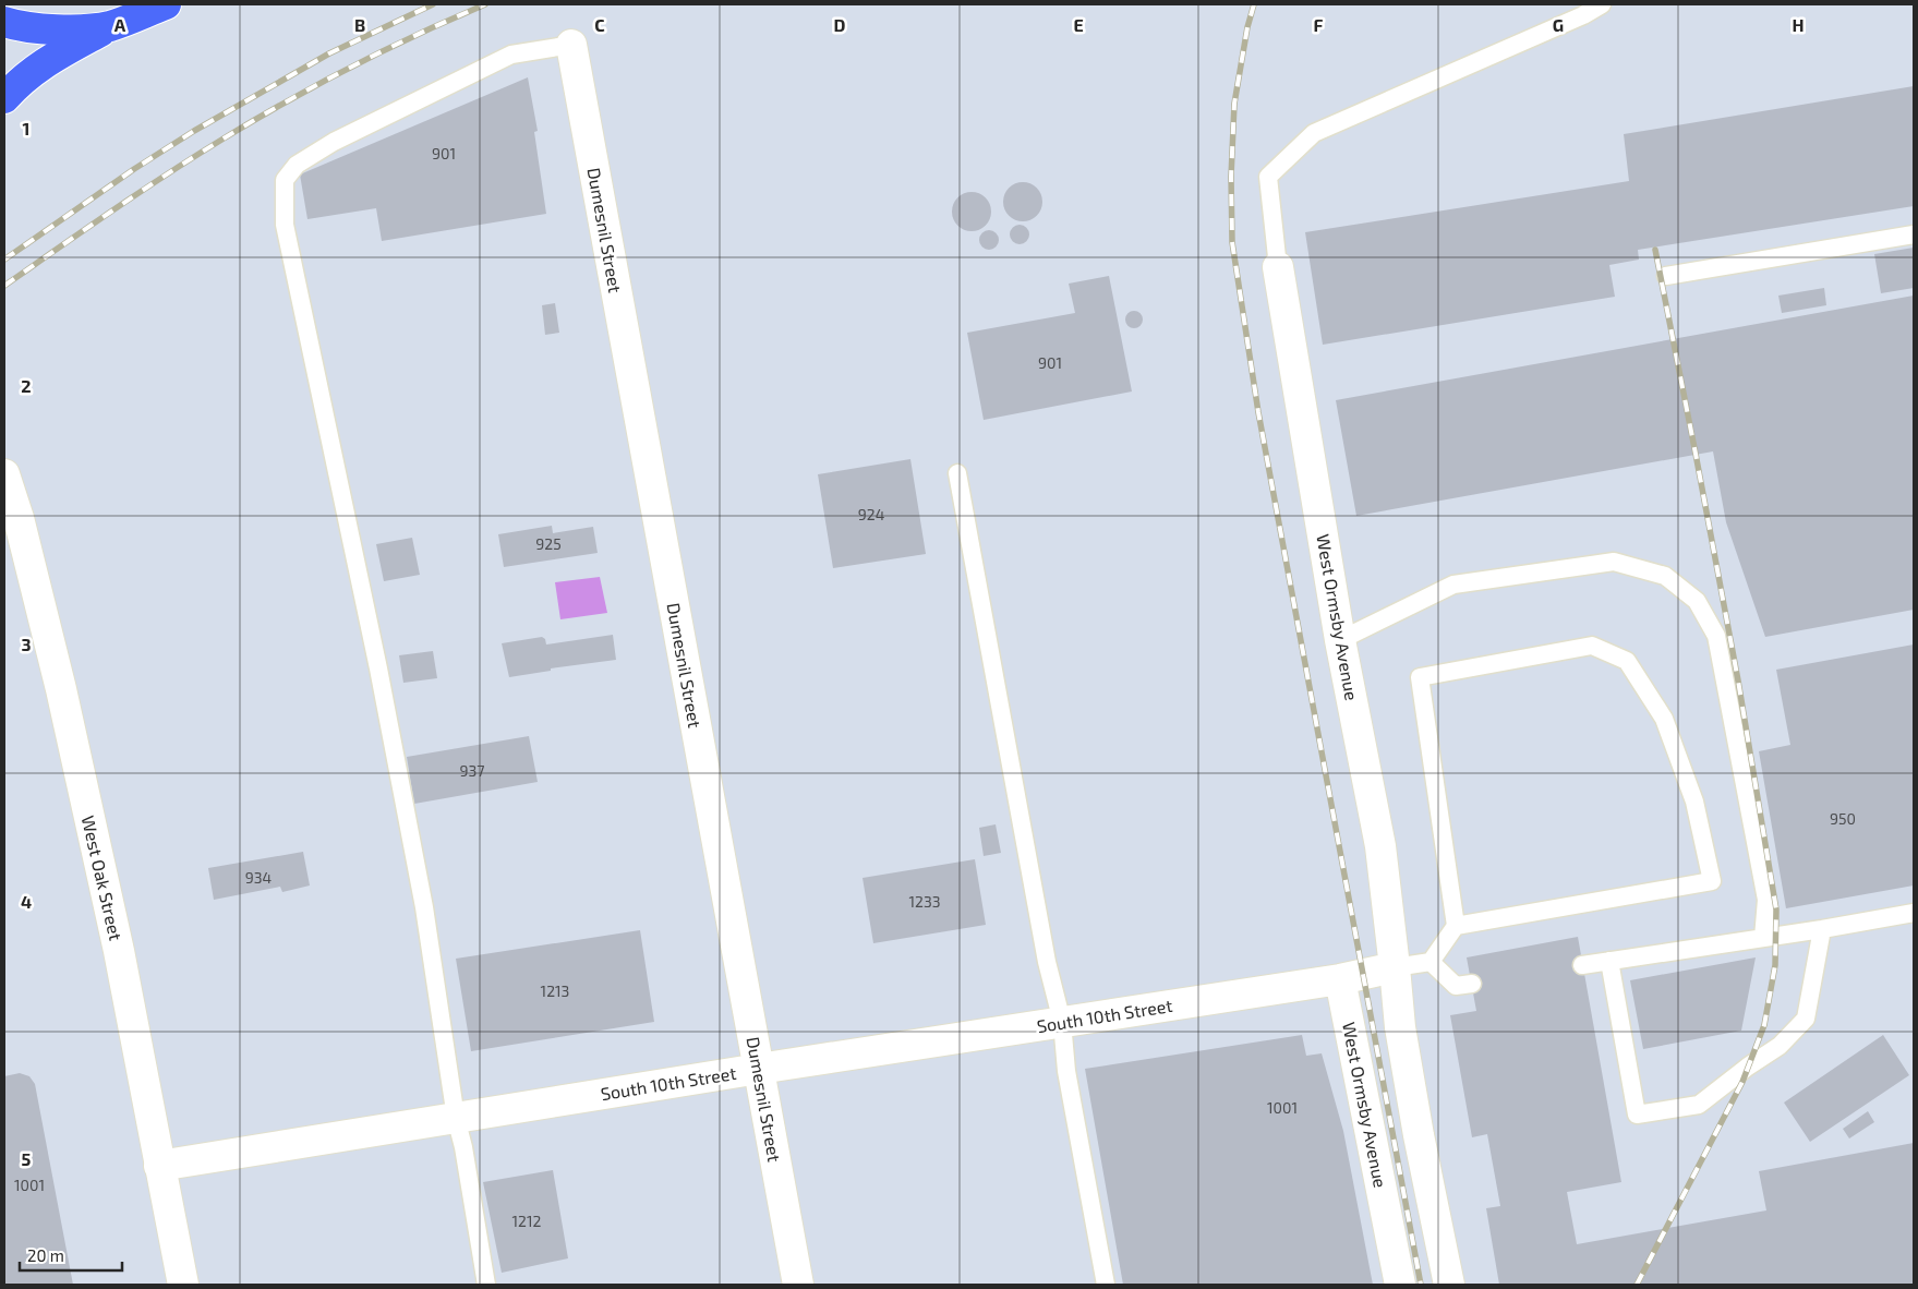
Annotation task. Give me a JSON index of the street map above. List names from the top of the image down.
{
  "streets": {
    "street": [
      "Dumesnil Street",
      "West Ormsby Avenue",
      "West Oak Street",
      "South 10th Street"
    ]
  },
  "crossings": [
    ["Dumesnil Street", "South 10th Street"],
    ["West Ormsby Avenue", "South 10th Street"],
    ["West Oak Street", "South 10th Street"]
  ],
  "house_numbers": [
    "901",
    "901",
    "924",
    "925",
    "937",
    "950",
    "934",
    "1233",
    "1213",
    "1001",
    "1001",
    "1212"
  ],
  "scale_bar": "20 m",
  "grid": {
    "columns": [
      "A",
      "B",
      "C",
      "D",
      "E",
      "F",
      "G",
      "H"
    ],
    "rows": [
      "1",
      "2",
      "3",
      "4",
      "5"
    ]
  }
}
